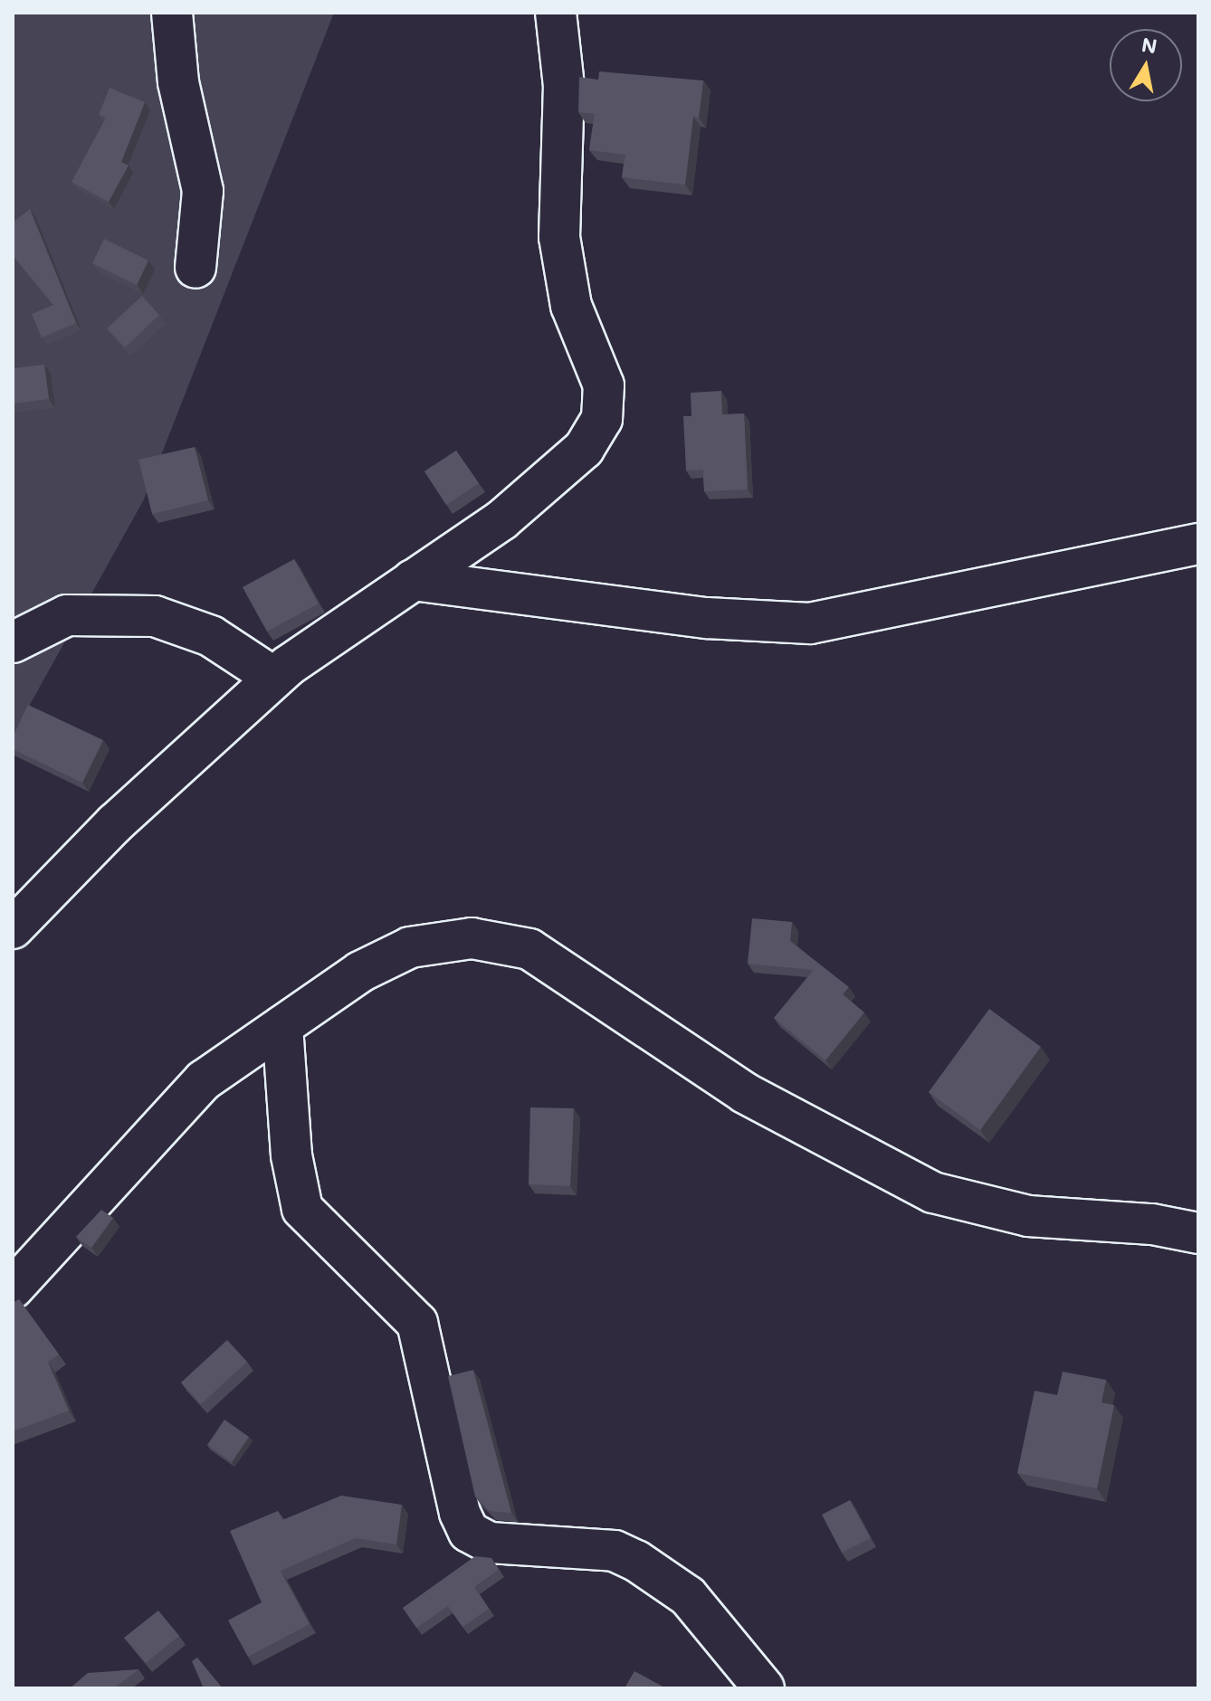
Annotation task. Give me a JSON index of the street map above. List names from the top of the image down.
{
  "north": "top"
}
